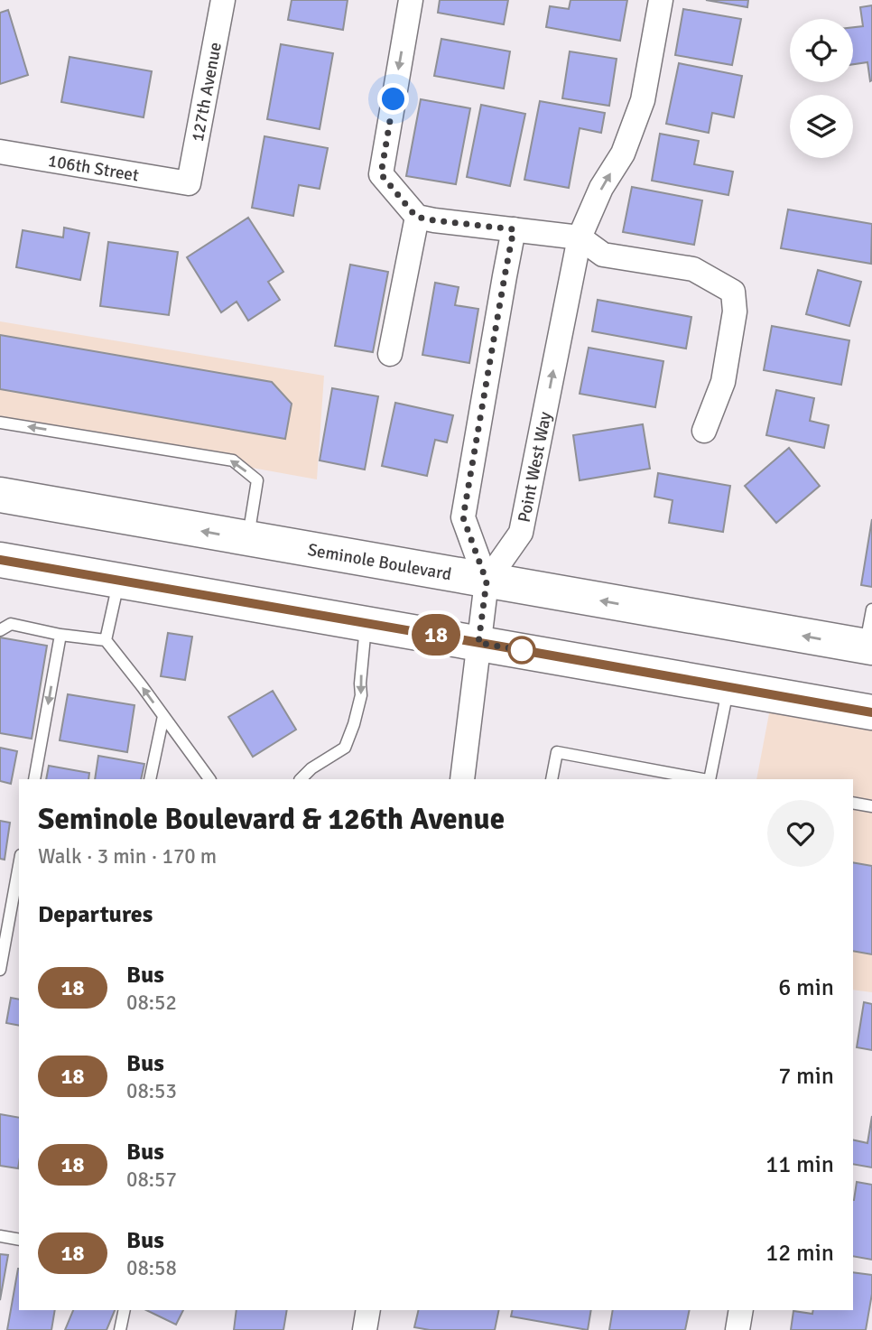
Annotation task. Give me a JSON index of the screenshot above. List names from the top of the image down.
{
  "streets": {
    "main road": ["Seminole Boulevard"],
    "street": ["127th Avenue", "106th Street", "Point West Way"]
  },
  "crossings": [
    ["127th Avenue", "106th Street"],
    ["Point West Way", "Seminole Boulevard"]
  ],
  "lines": ["bus line 18"],
  "page": {
    "on_map": "18",
    "heading": [
      ["Seminole Boulevard & 126th Avenue", "Walk · 3 min · 170 m"],
      "Departures"
    ],
    "list": [
      {
        "mark": "18",
        "name": "Bus",
        "note": "08:52",
        "value": "6 min"
      },
      {
        "mark": "18",
        "name": "Bus",
        "note": "08:53",
        "value": "7 min"
      },
      {
        "mark": "18",
        "name": "Bus",
        "note": "08:57",
        "value": "11 min"
      },
      {
        "mark": "18",
        "name": "Bus",
        "note": "08:58",
        "value": "12 min"
      }
    ]
  }
}
